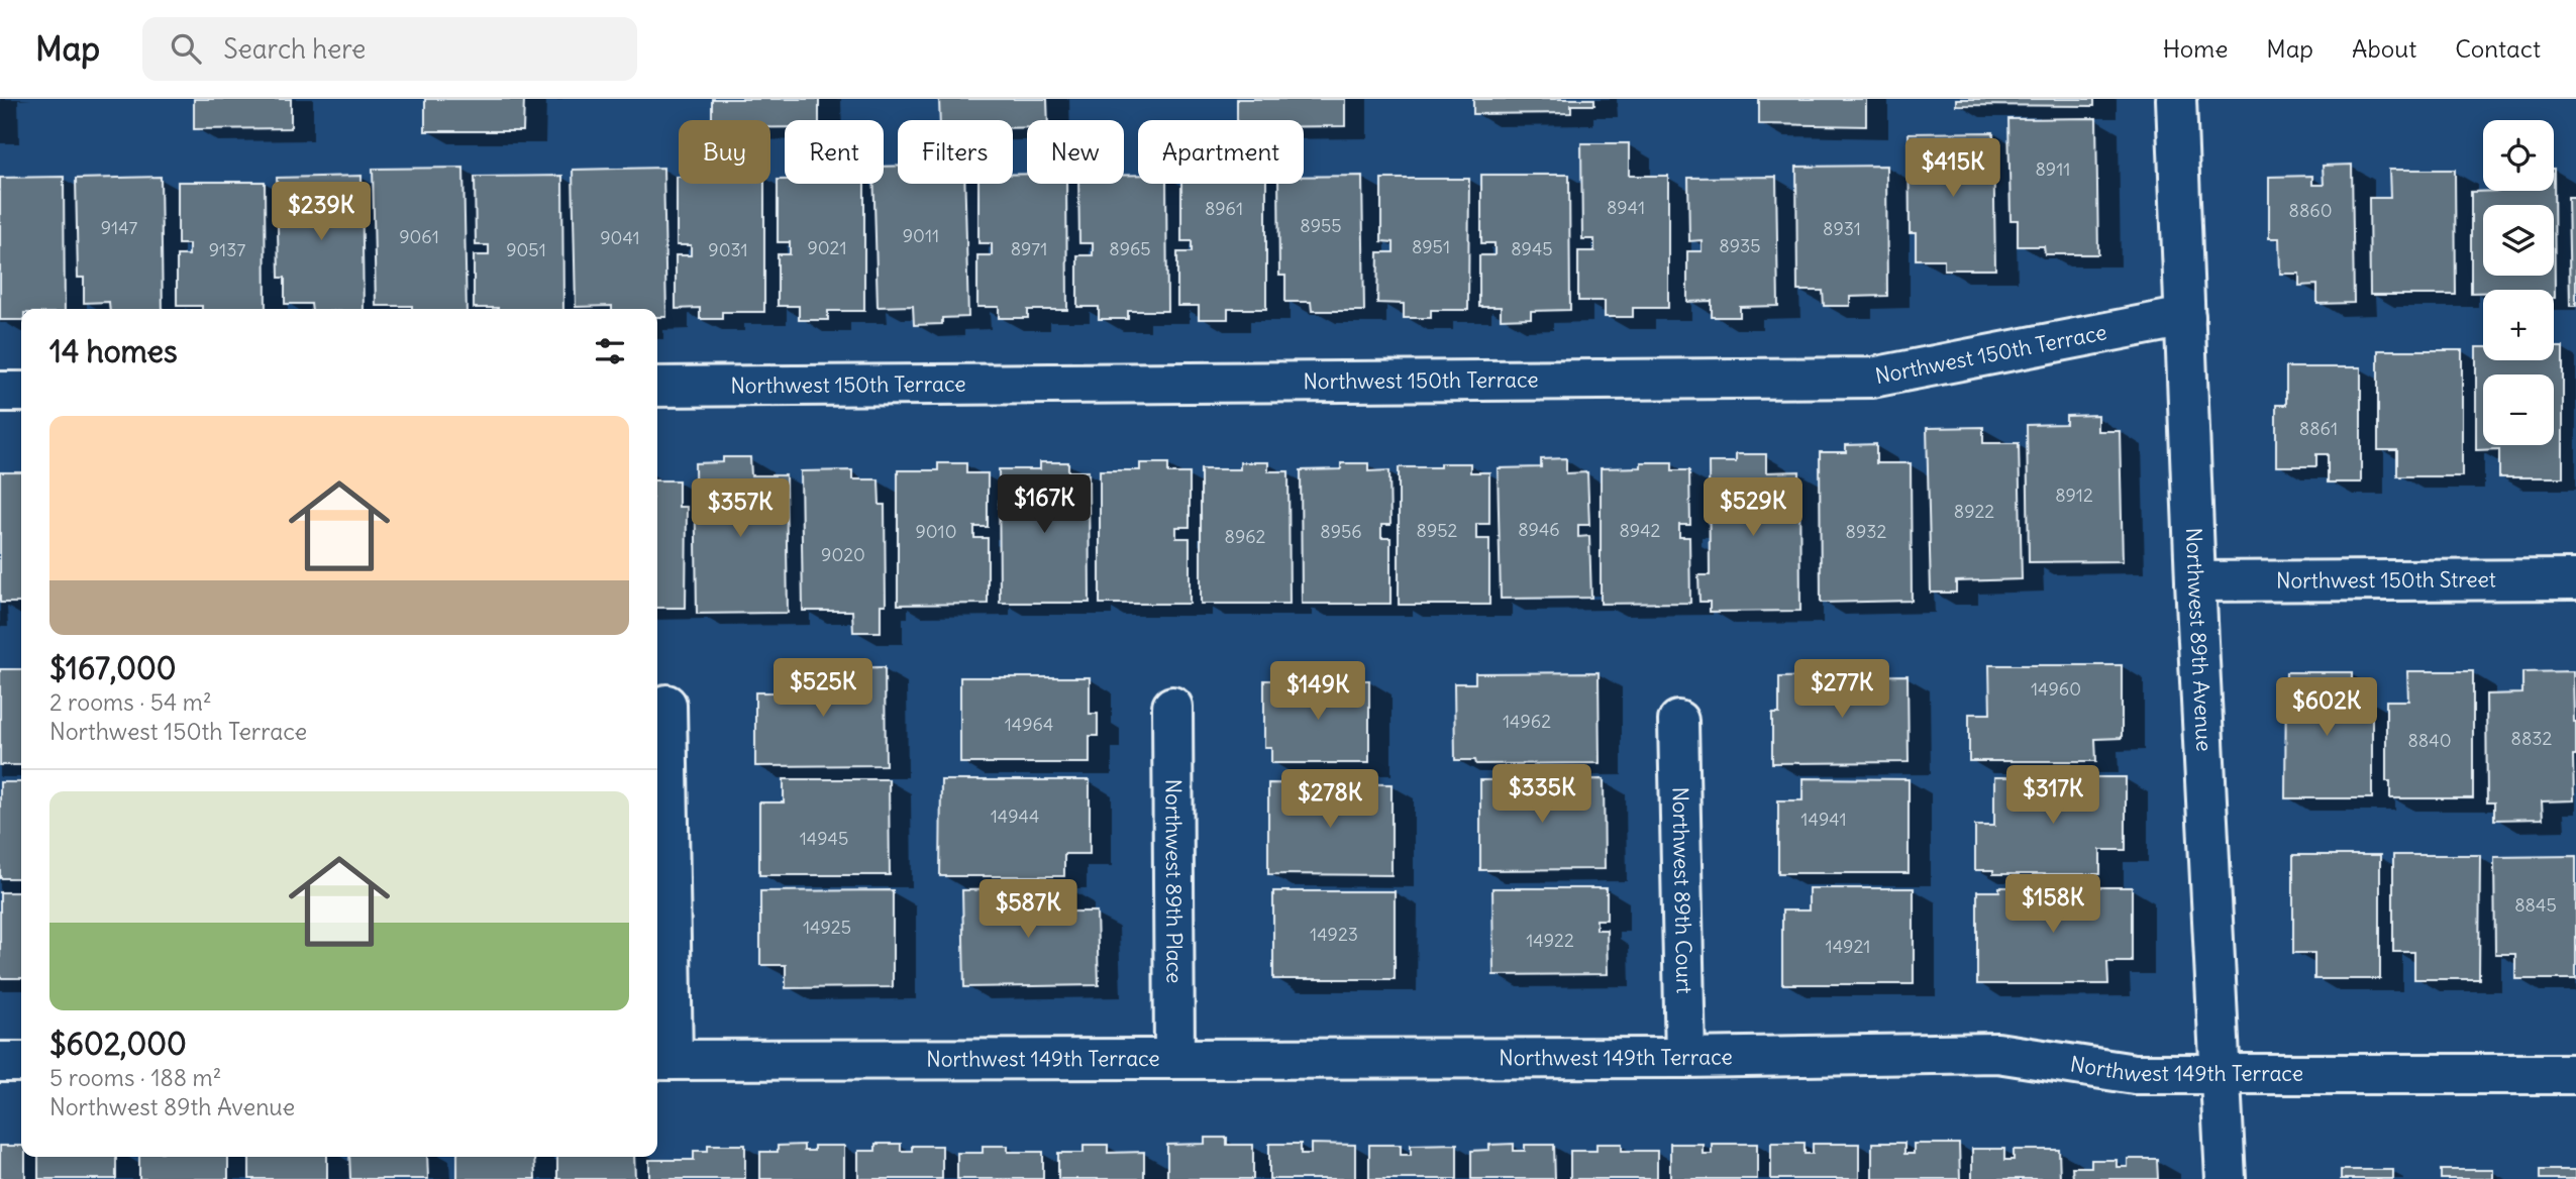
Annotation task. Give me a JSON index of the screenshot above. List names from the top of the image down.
{
  "streets": {
    "street": [
      "Northwest 150th Terrace",
      "Northwest 150th Street",
      "Northwest 89th Avenue",
      "Northwest 89th Place",
      "Northwest 89th Court",
      "Northwest 149th Terrace"
    ]
  },
  "crossings": [
    ["Northwest 150th Terrace", "Northwest 89th Avenue"],
    ["Northwest 150th Street", "Northwest 89th Avenue"],
    ["Northwest 89th Avenue", "Northwest 149th Terrace"],
    ["Northwest 89th Place", "Northwest 149th Terrace"],
    ["Northwest 89th Court", "Northwest 149th Terrace"]
  ],
  "house_numbers": [
    "8911",
    "8941",
    "8961",
    "8860",
    "8955",
    "9147",
    "8931",
    "9011",
    "9061",
    "9041",
    "8935",
    "8951",
    "9021",
    "8971",
    "8965",
    "8945",
    "9137",
    "9051",
    "9031",
    "8861",
    "8912",
    "8922",
    "8946",
    "8952",
    "8942",
    "9010",
    "8956",
    "8932",
    "8962",
    "9020",
    "14960",
    "14962",
    "14964",
    "8832",
    "8840",
    "14944",
    "14941",
    "14945",
    "8845",
    "14925",
    "14923",
    "14922",
    "14921"
  ],
  "page": {
    "header": "Map",
    "search": "Search here",
    "nav": [
      "Home",
      "Map",
      "About",
      "Contact"
    ],
    "map_buttons": ["+", "−"],
    "chip": [
      "Buy",
      "Rent",
      "Filters",
      "New",
      "Apartment"
    ],
    "price": [
      "$415K",
      "$239K",
      "$167K",
      "$529K",
      "$357K",
      "$525K",
      "$277K",
      "$149K",
      "$602K",
      "$335K",
      "$317K",
      "$278K",
      "$158K",
      "$587K"
    ],
    "heading": "14 homes",
    "list": [
      {
        "name": "$167,000",
        "note": "2 rooms · 54 m² · Northwest 150th Terrace"
      },
      {
        "name": "$602,000",
        "note": "5 rooms · 188 m² · Northwest 89th Avenue"
      }
    ]
  }
}
